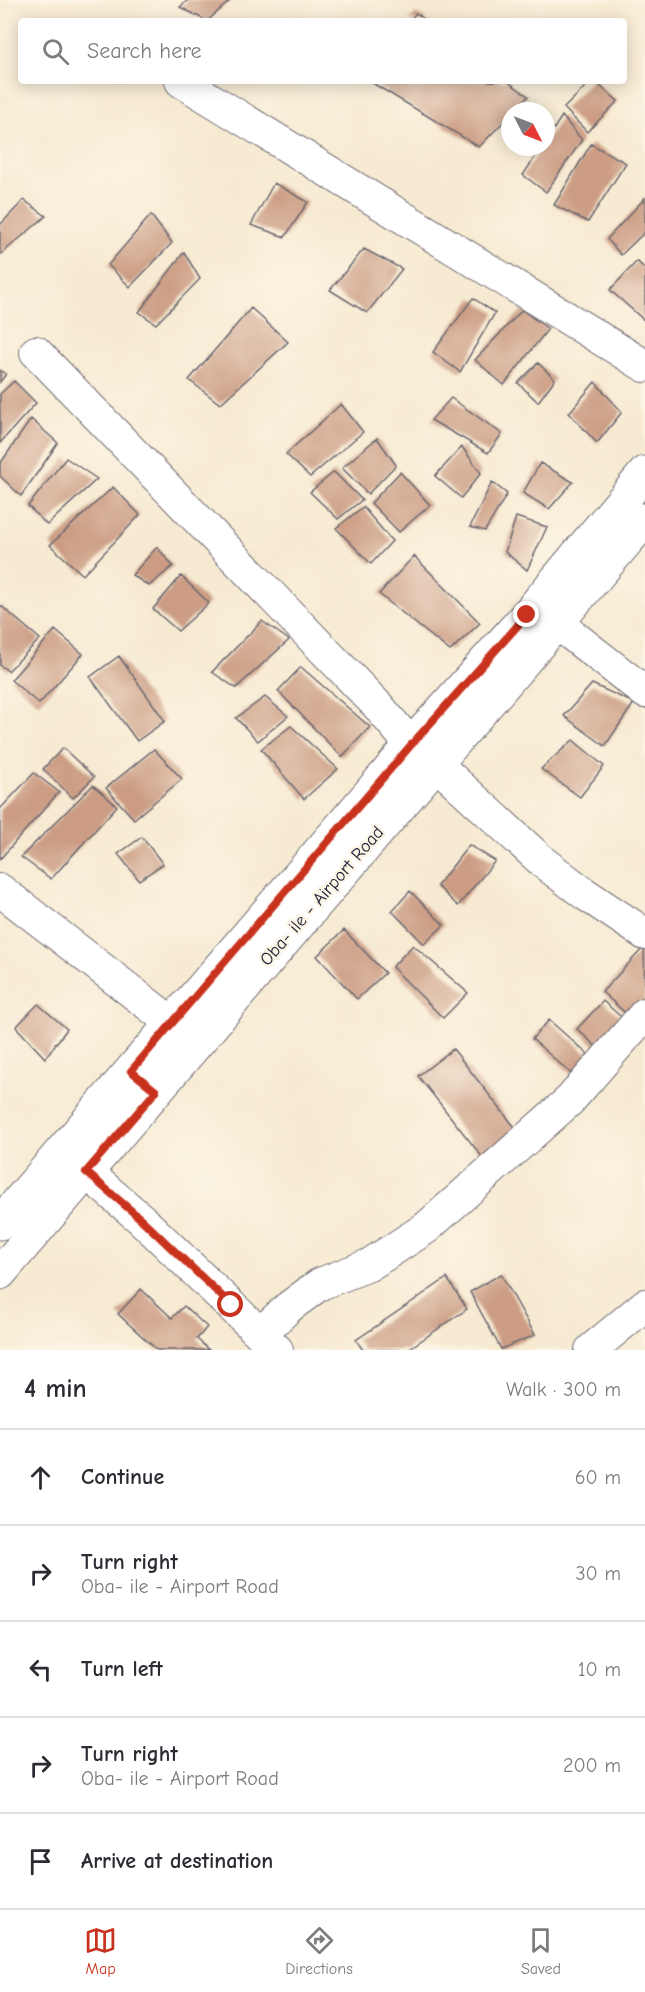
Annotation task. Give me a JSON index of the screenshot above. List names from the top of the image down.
{
  "streets": {
    "main road": ["Oba- ile - Airport Road"]
  },
  "north": "bottom right",
  "page": {
    "search": "Search here",
    "heading": ["4 min", "Walk · 300 m"],
    "list": [
      ["Continue", "60 m"],
      ["Turn right", "Oba- ile - Airport Road", "30 m"],
      ["Turn left", "10 m"],
      ["Turn right", "Oba- ile - Airport Road", "200 m"],
      "Arrive at destination"
    ],
    "nav": ["Map", "Directions", "Saved"]
  }
}
